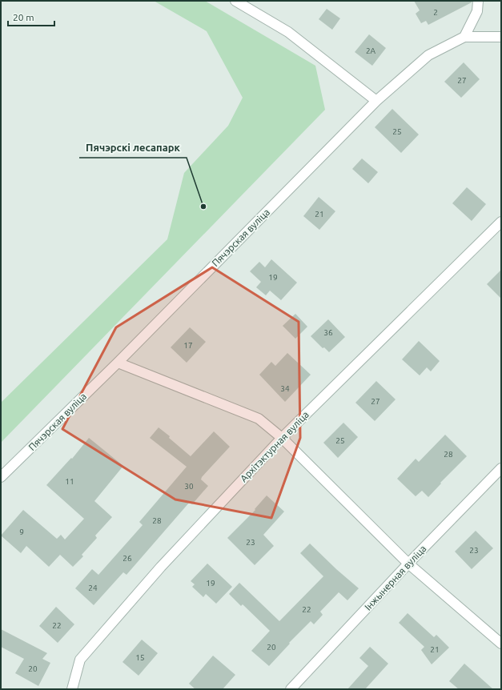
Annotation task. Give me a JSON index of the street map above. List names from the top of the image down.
{
  "streets": {
    "street": ["Пячэрская вуліца", "Архітэктурная вуліца", "Інжынерная вуліца"]
  },
  "places": ["Пячэрскі лесапарк"],
  "house_numbers": [
    "2",
    "2А",
    "27",
    "25",
    "21",
    "19",
    "36",
    "17",
    "34",
    "27",
    "25",
    "28",
    "11",
    "30",
    "28",
    "9",
    "23",
    "23",
    "26",
    "19",
    "24",
    "22",
    "22",
    "20",
    "21",
    "15",
    "20"
  ],
  "scale_bar": "20 m"
}
